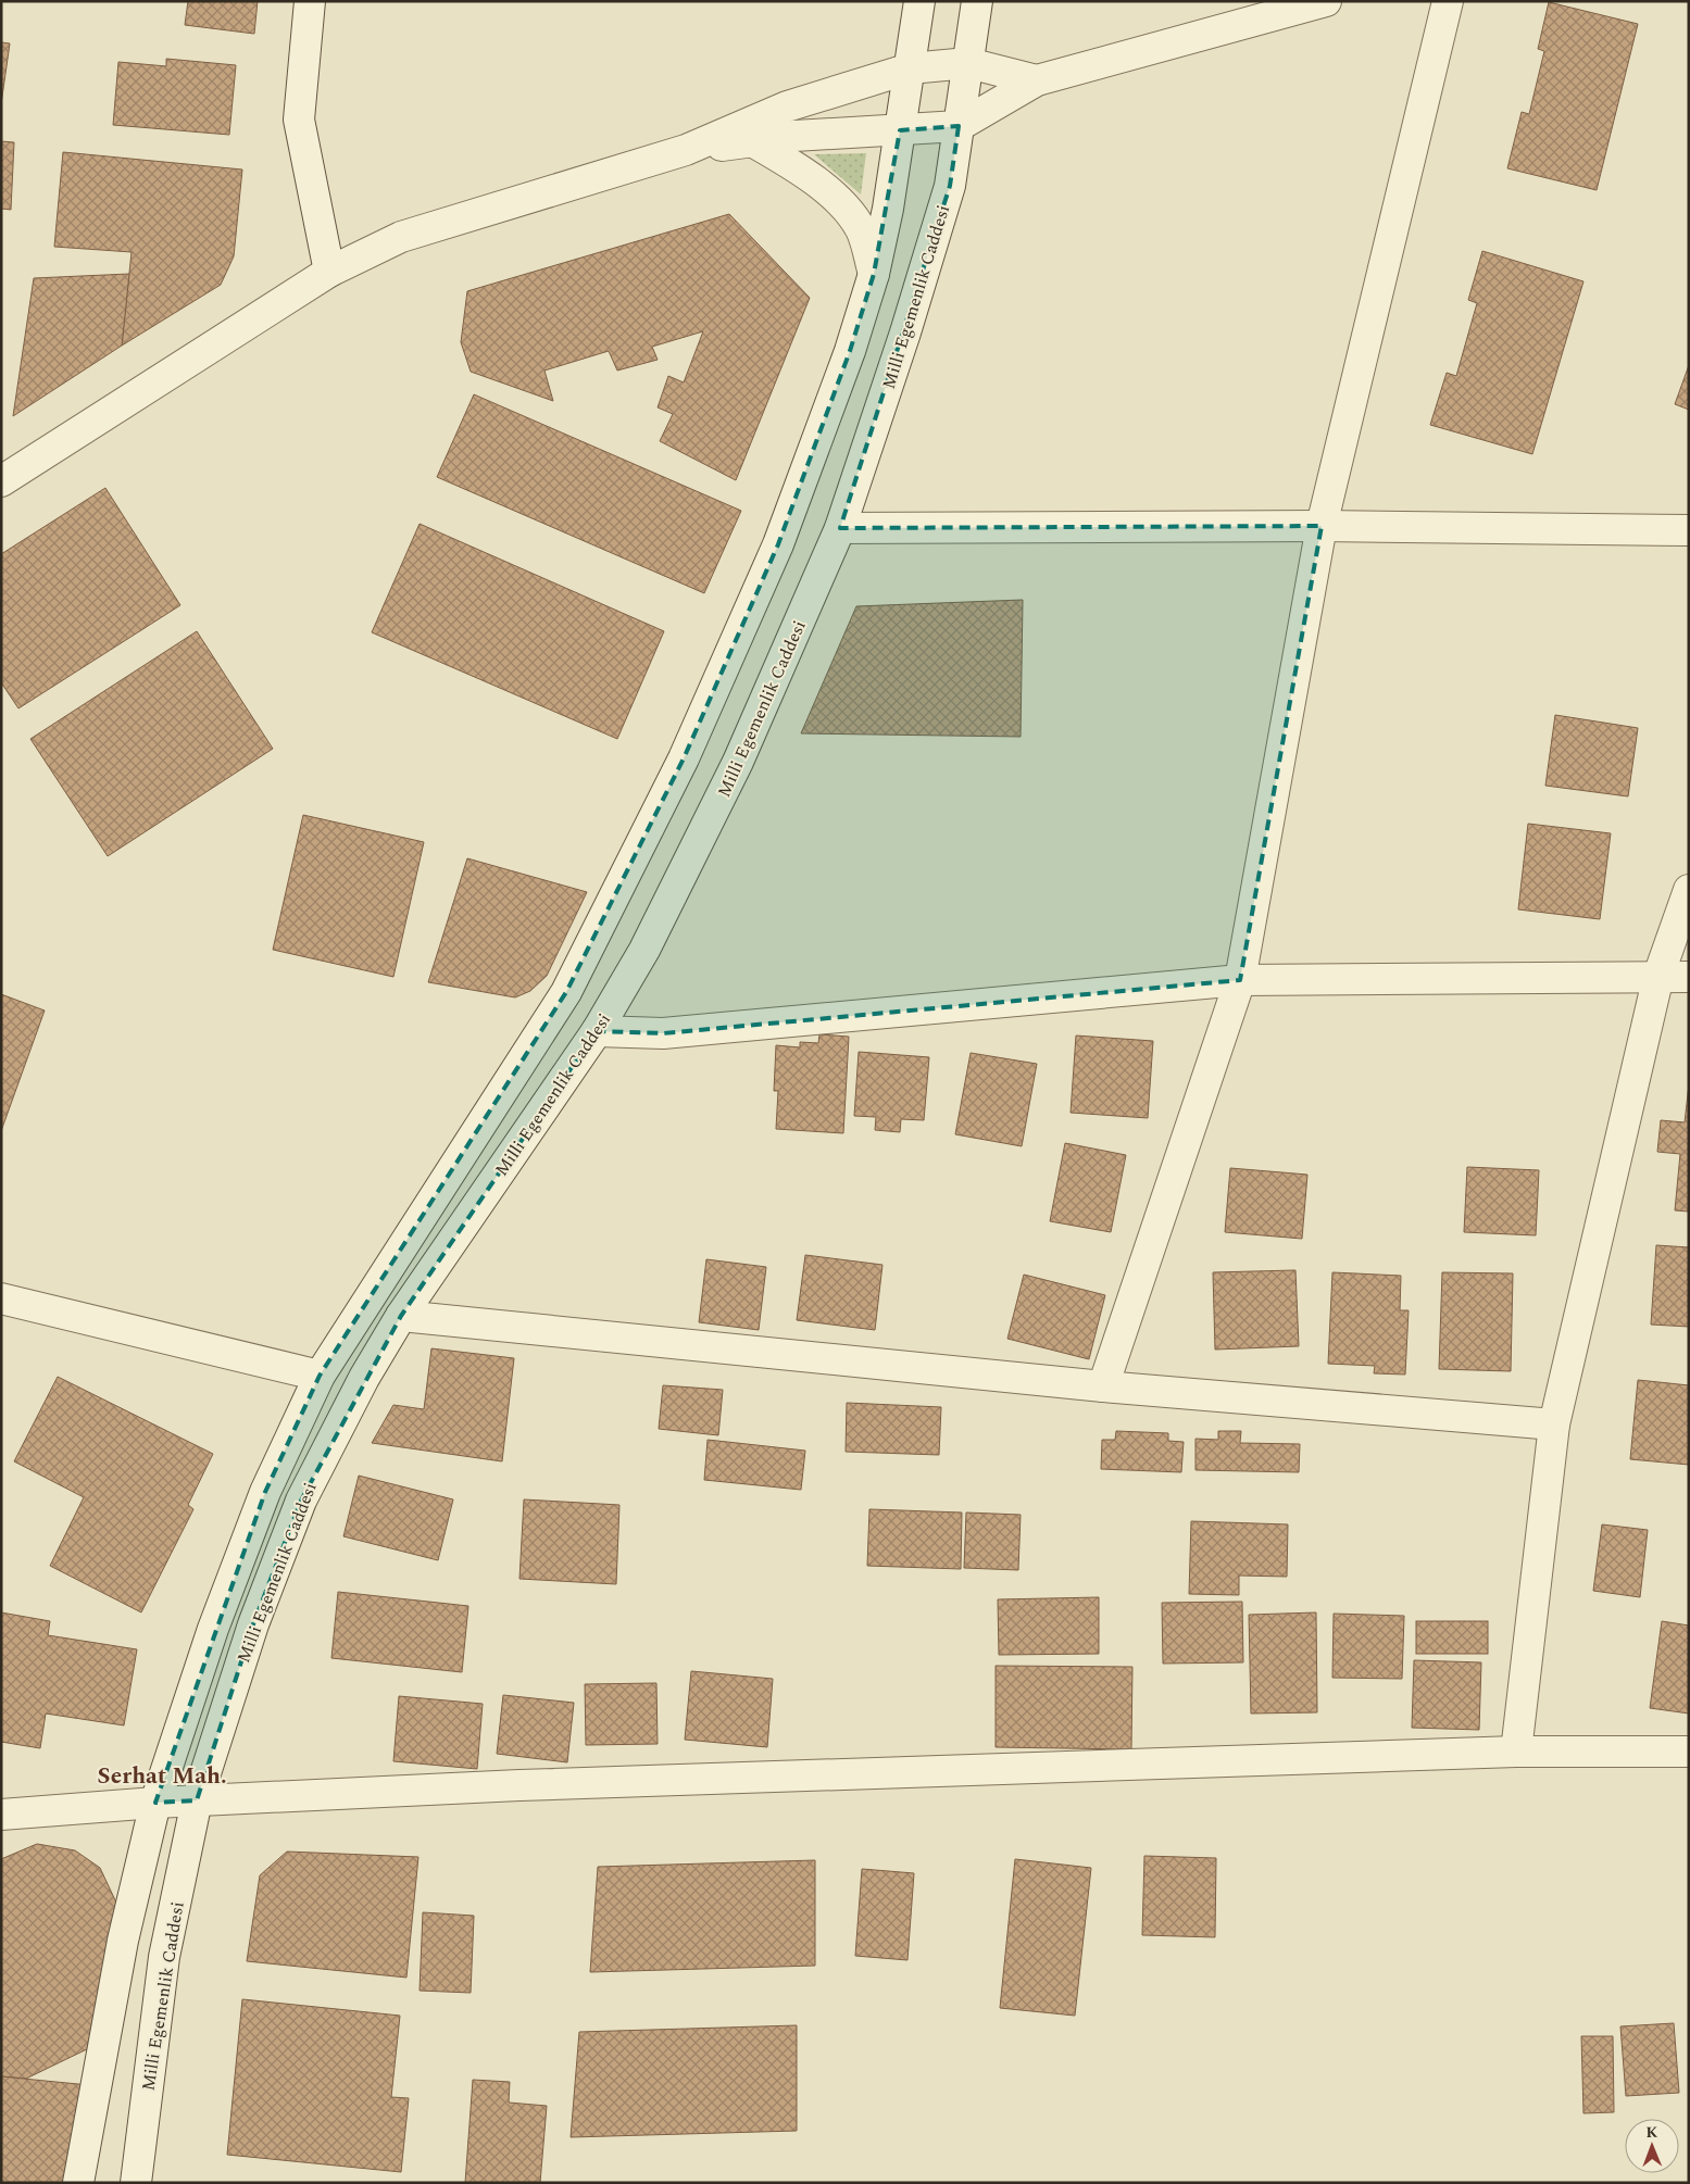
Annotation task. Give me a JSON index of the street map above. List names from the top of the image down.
{
  "streets": {
    "street": ["Milli Egemenlik Caddesi"]
  },
  "districts": ["Serhat Mah."],
  "north": "top"
}
